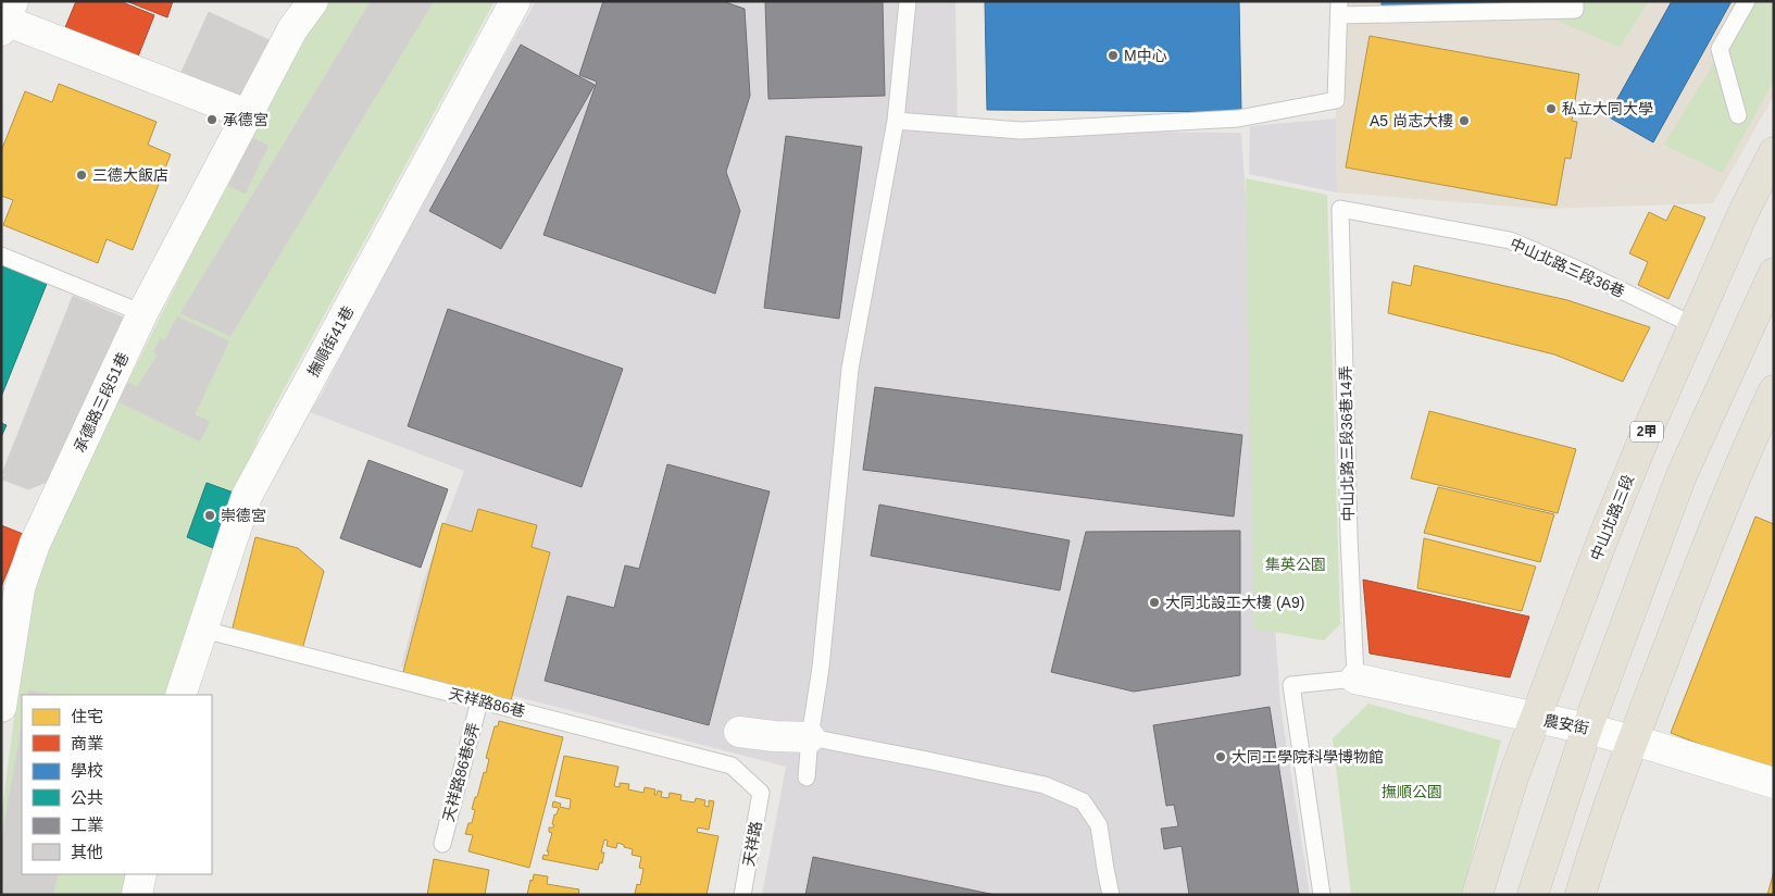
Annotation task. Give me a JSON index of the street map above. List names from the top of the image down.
{
  "streets": {
    "main road": ["2甲", "中山北路三段"],
    "street": ["撫順街41巷", "承德路三段51巷", "農安街"],
    "lane": [
      "中山北路三段36巷",
      "中山北路三段36巷14弄",
      "天祥路86巷",
      "天祥路86巷6弄",
      "天祥路"
    ]
  },
  "crossings": [
    ["中山北路三段36巷", "中山北路三段36巷14弄"],
    ["中山北路三段36巷", "中山北路三段"],
    ["撫順街41巷", "天祥路86巷"],
    ["中山北路三段36巷14弄", "農安街"],
    ["中山北路三段", "農安街"],
    ["天祥路86巷", "天祥路86巷6弄"],
    ["天祥路86巷", "天祥路"]
  ],
  "parks": ["集英公園", "撫順公園"],
  "places": [
    "M中心",
    "私立大同大學",
    "承德宮",
    "A5 尚志大樓",
    "三德大飯店",
    "崇德宮",
    "大同北設工大樓 (A9)",
    "大同工學院科學博物館"
  ],
  "legend": [
    "住宅",
    "商業",
    "學校",
    "公共",
    "工業",
    "其他"
  ]
}
